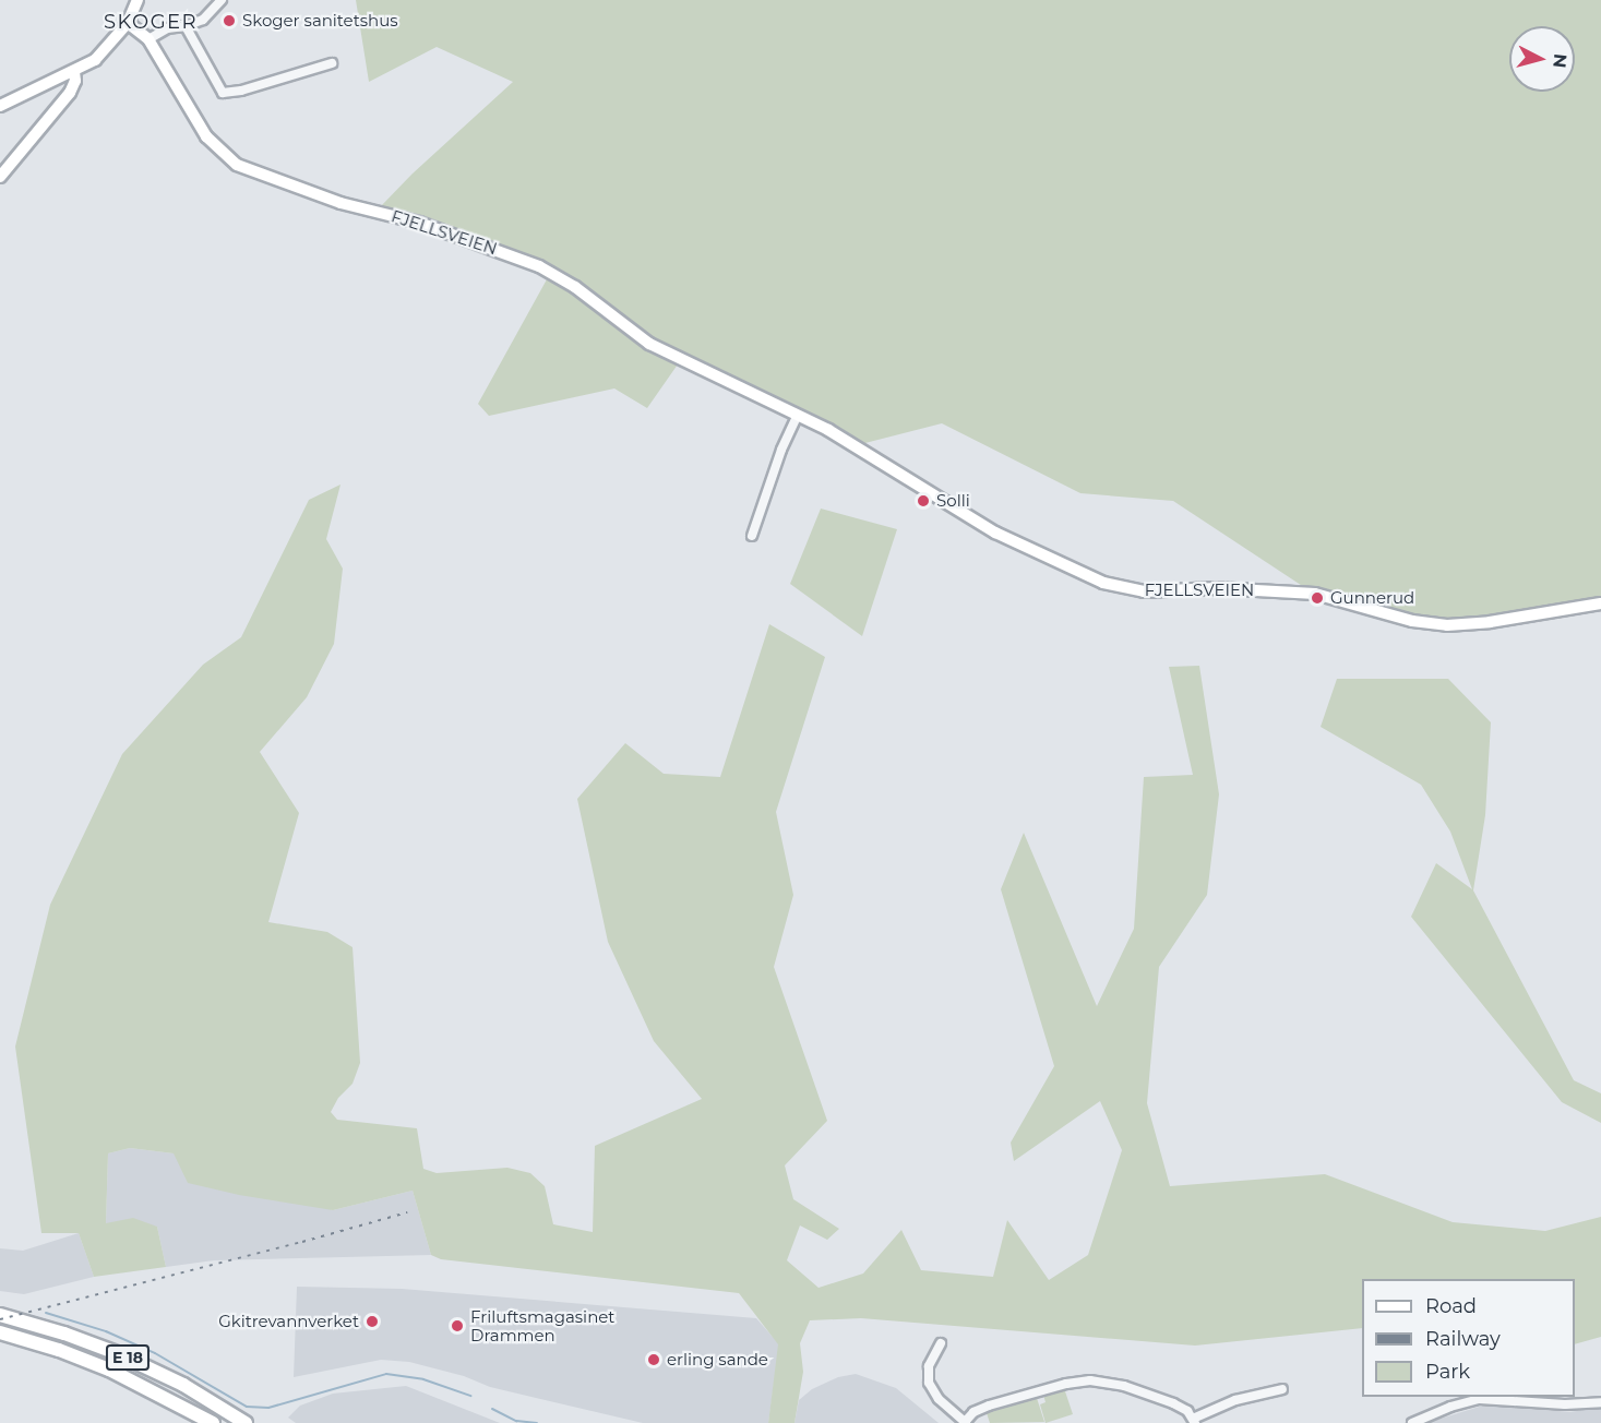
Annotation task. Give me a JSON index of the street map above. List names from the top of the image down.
{
  "streets": {
    "highway": ["E 18"],
    "main road": ["FJELLSVEIEN"]
  },
  "districts": ["SKOGER"],
  "places": [
    "Skoger sanitetshus",
    "Solli",
    "Gunnerud",
    "Gkitrevannverket",
    "Friluftsmagasinet Drammen",
    "erling sande"
  ],
  "legend": ["Road", "Railway", "Park"],
  "north": "right"
}
